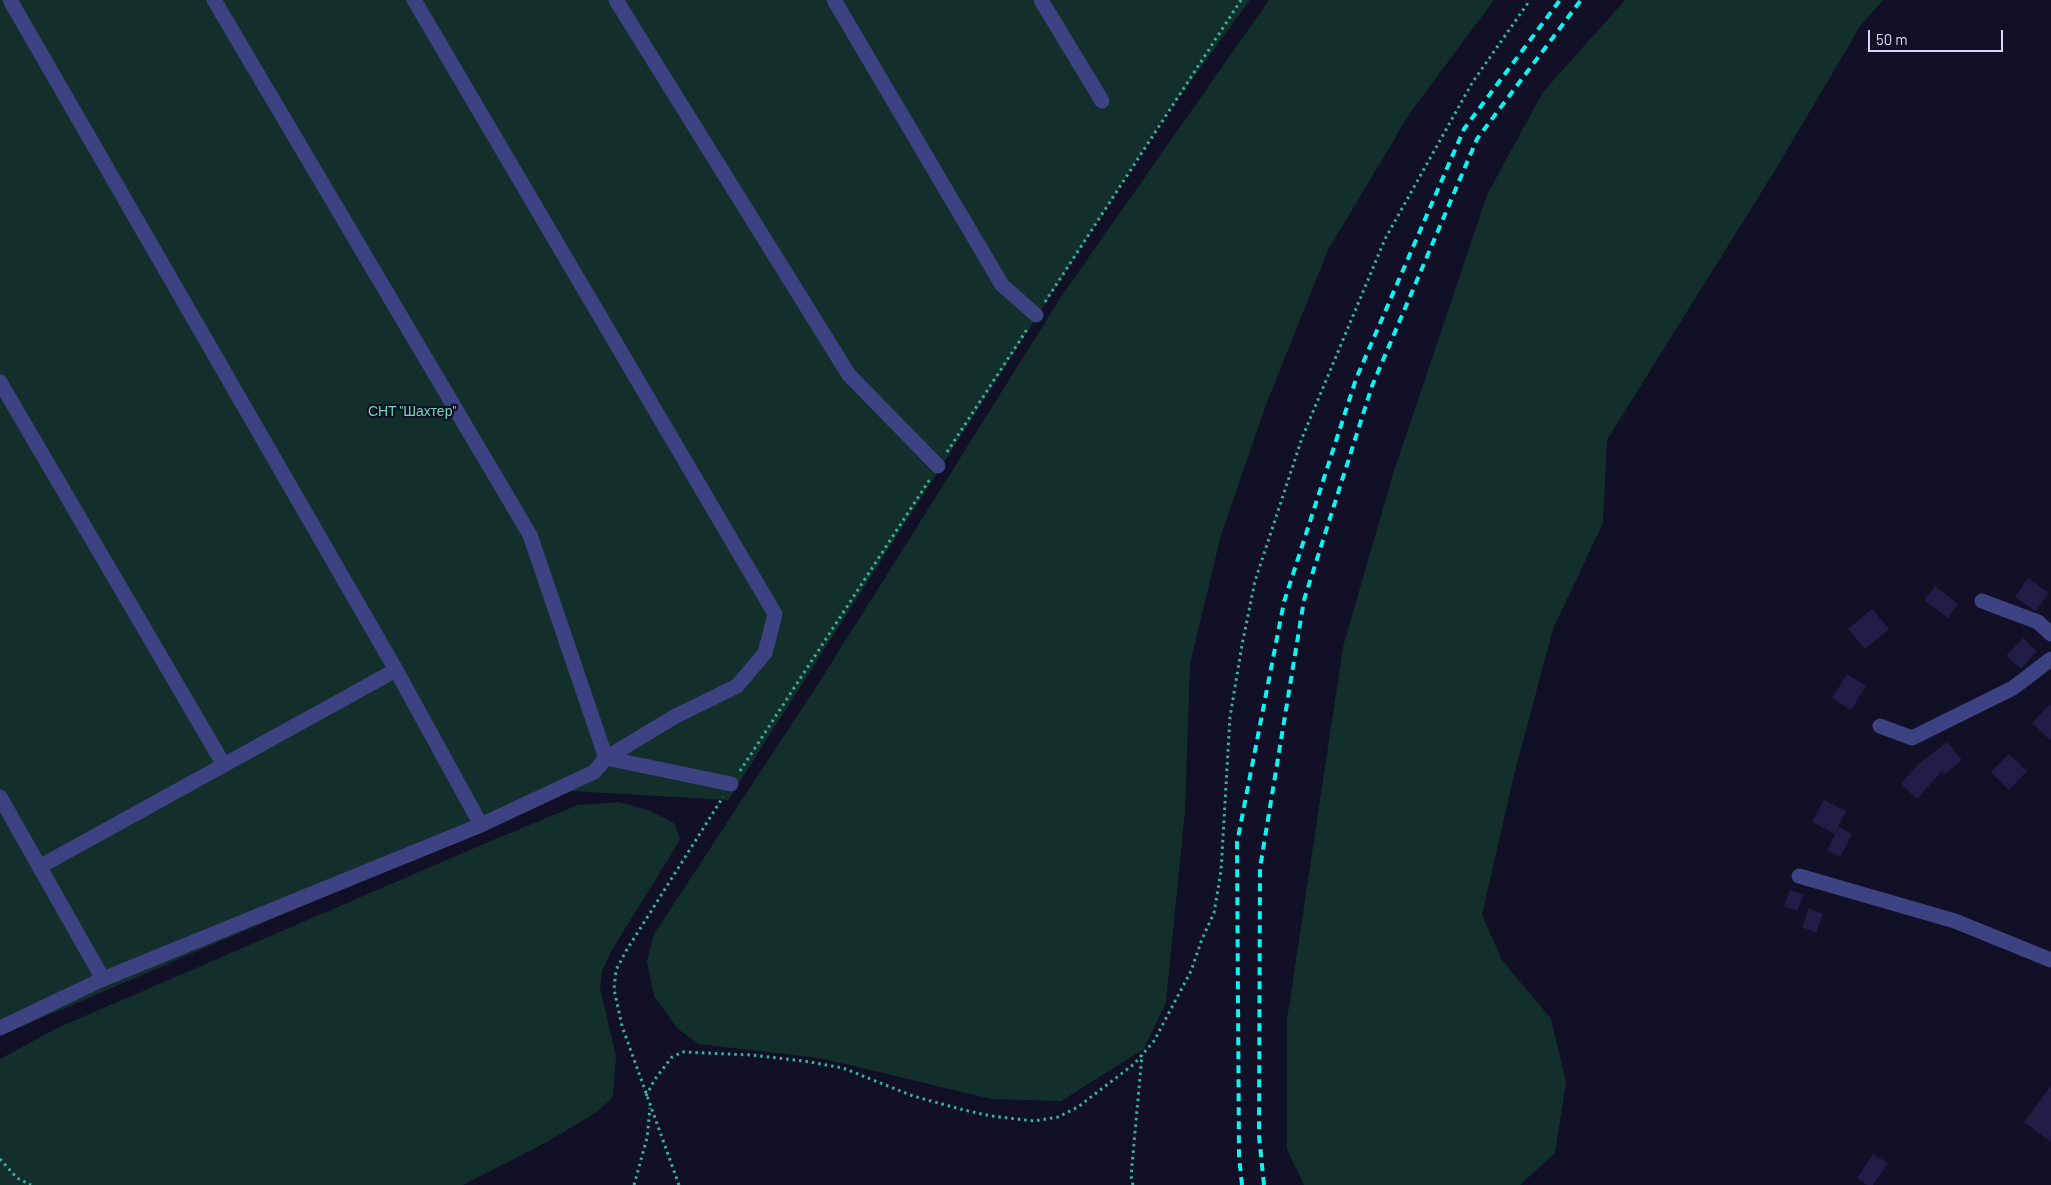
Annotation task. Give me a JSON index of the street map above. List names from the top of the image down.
{
  "parks": ["СНТ \"Шахтер\""],
  "scale_bar": "50 m"
}
